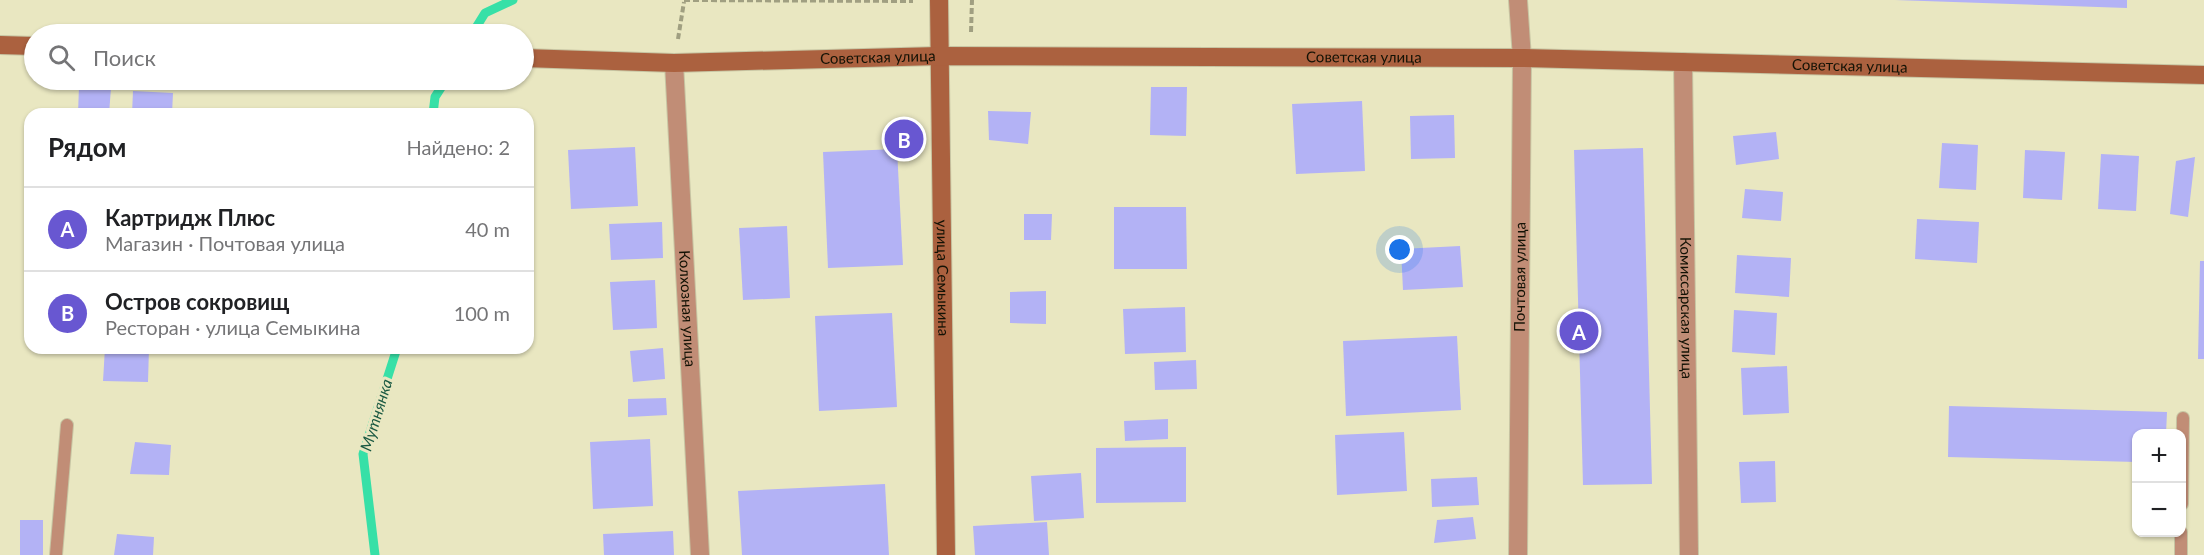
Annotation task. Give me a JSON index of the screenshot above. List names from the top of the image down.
{
  "streets": {
    "street": [
      "Советская улица",
      "Почтовая улица",
      "улица Семыкина",
      "Комиссарская улица",
      "Колхозная улица"
    ]
  },
  "crossings": [
    ["Советская улица", "Почтовая улица"],
    ["Советская улица", "улица Семыкина"],
    ["Советская улица", "Комиссарская улица"],
    ["Советская улица", "Колхозная улица"]
  ],
  "water": ["Мутнянка"],
  "page": {
    "search": "Поиск",
    "heading": ["Рядом", "Найдено: 2"],
    "pins": ["B", "A"],
    "list": [
      {
        "mark": "A",
        "name": "Картридж Плюс",
        "note": "Магазин · Почтовая улица",
        "value": "40 m"
      },
      {
        "mark": "B",
        "name": "Остров сокровищ",
        "note": "Ресторан · улица Семыкина",
        "value": "100 m"
      }
    ],
    "map_buttons": ["+", "−"]
  }
}
